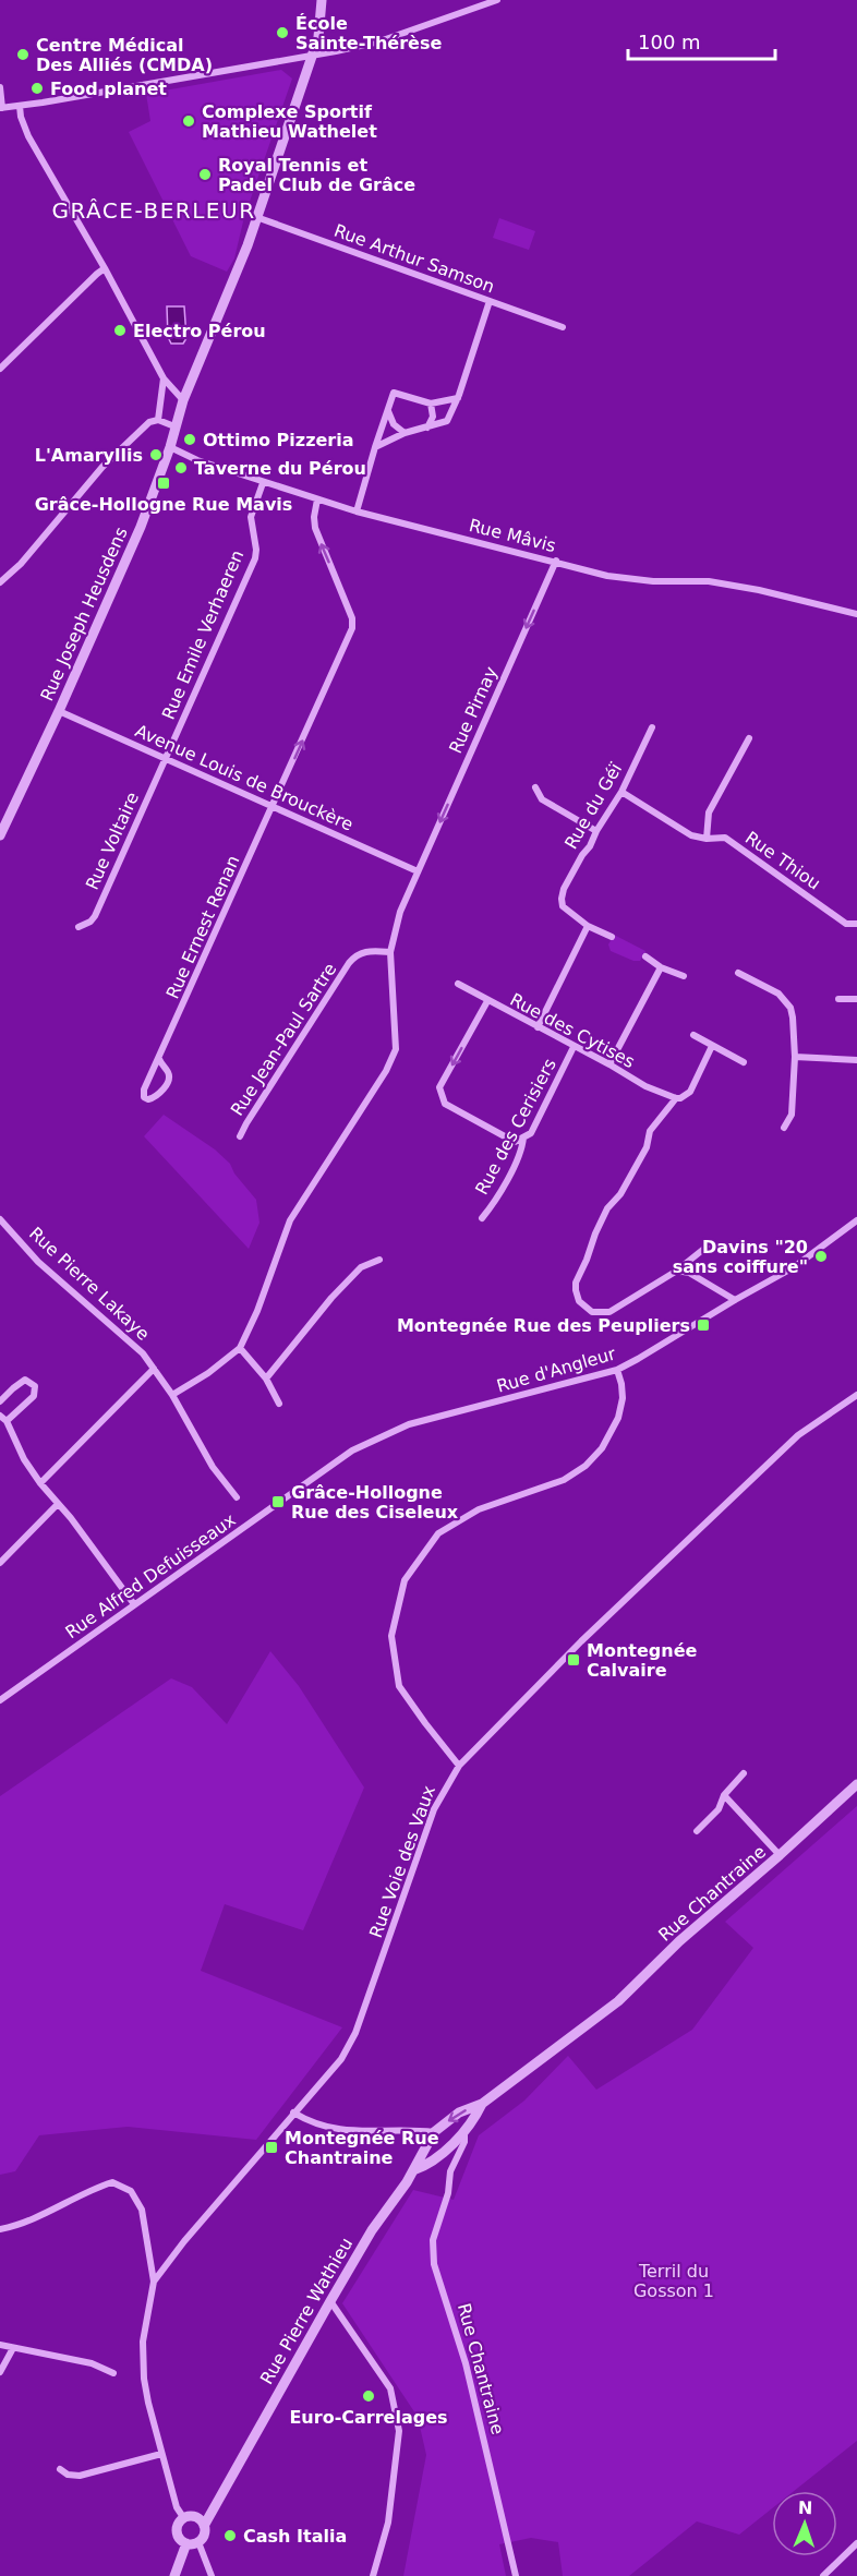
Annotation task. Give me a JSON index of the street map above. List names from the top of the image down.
{
  "streets": {
    "street": [
      "Rue Arthur Samson",
      "Rue Mâvis",
      "Rue Joseph Heusdens",
      "Rue Emile Verhaeren",
      "Rue Pirnay",
      "Avenue Louis de Brouckère",
      "Rue du Géï",
      "Rue Voltaire",
      "Rue Thiou",
      "Rue Ernest Renan",
      "Rue des Cytises",
      "Rue Jean-Paul Sartre",
      "Rue des Cerisiers",
      "Rue Pierre Lakaye",
      "Rue d'Angleur",
      "Rue Alfred Defuisseaux",
      "Rue Voie des Vaux",
      "Rue Chantraine",
      "Rue Pierre Wathieu"
    ]
  },
  "crossings": [
    ["Rue Arthur Samson", "Rue Joseph Heusdens"],
    ["Rue Mâvis", "Rue Joseph Heusdens"],
    ["Rue Mâvis", "Rue Emile Verhaeren"],
    ["Rue Mâvis", "Rue Pirnay"],
    ["Rue Mâvis", "Rue Ernest Renan"],
    ["Rue Joseph Heusdens", "Avenue Louis de Brouckère"],
    ["Rue Emile Verhaeren", "Avenue Louis de Brouckère"],
    ["Rue Emile Verhaeren", "Rue Voltaire"],
    ["Rue Pirnay", "Avenue Louis de Brouckère"],
    ["Rue Pirnay", "Rue Jean-Paul Sartre"],
    ["Avenue Louis de Brouckère", "Rue Voltaire"],
    ["Avenue Louis de Brouckère", "Rue Ernest Renan"],
    ["Rue du Géï", "Rue Thiou"],
    ["Rue des Cytises", "Rue des Cerisiers"],
    ["Rue d'Angleur", "Rue Alfred Defuisseaux"],
    ["Rue Chantraine", "Rue Pierre Wathieu"]
  ],
  "one_way": ["Rue Pirnay", "Rue Ernest Renan"],
  "districts": ["GRÂCE-BERLEUR"],
  "parks": ["Terril du Gosson 1"],
  "places": {
    "other": [
      "École Sainte-Thérèse",
      "Centre Médical Des Alliés (CMDA)",
      "Food planet",
      "Complexe Sportif Mathieu Wathelet",
      "Royal Tennis et Padel Club de Grâce",
      "Electro Pérou",
      "Ottimo Pizzeria",
      "L'Amaryllis",
      "Taverne du Pérou",
      "Davins \"20 sans coiffure\"",
      "Euro-Carrelages",
      "Cash Italia"
    ],
    "transit": [
      "Grâce-Hollogne Rue Mavis",
      "Montegnée Rue des Peupliers",
      "Grâce-Hollogne Rue des Ciseleux",
      "Montegnée Calvaire",
      "Montegnée Rue Chantraine"
    ]
  },
  "scale_bar": "100 m",
  "north": "top"
}
